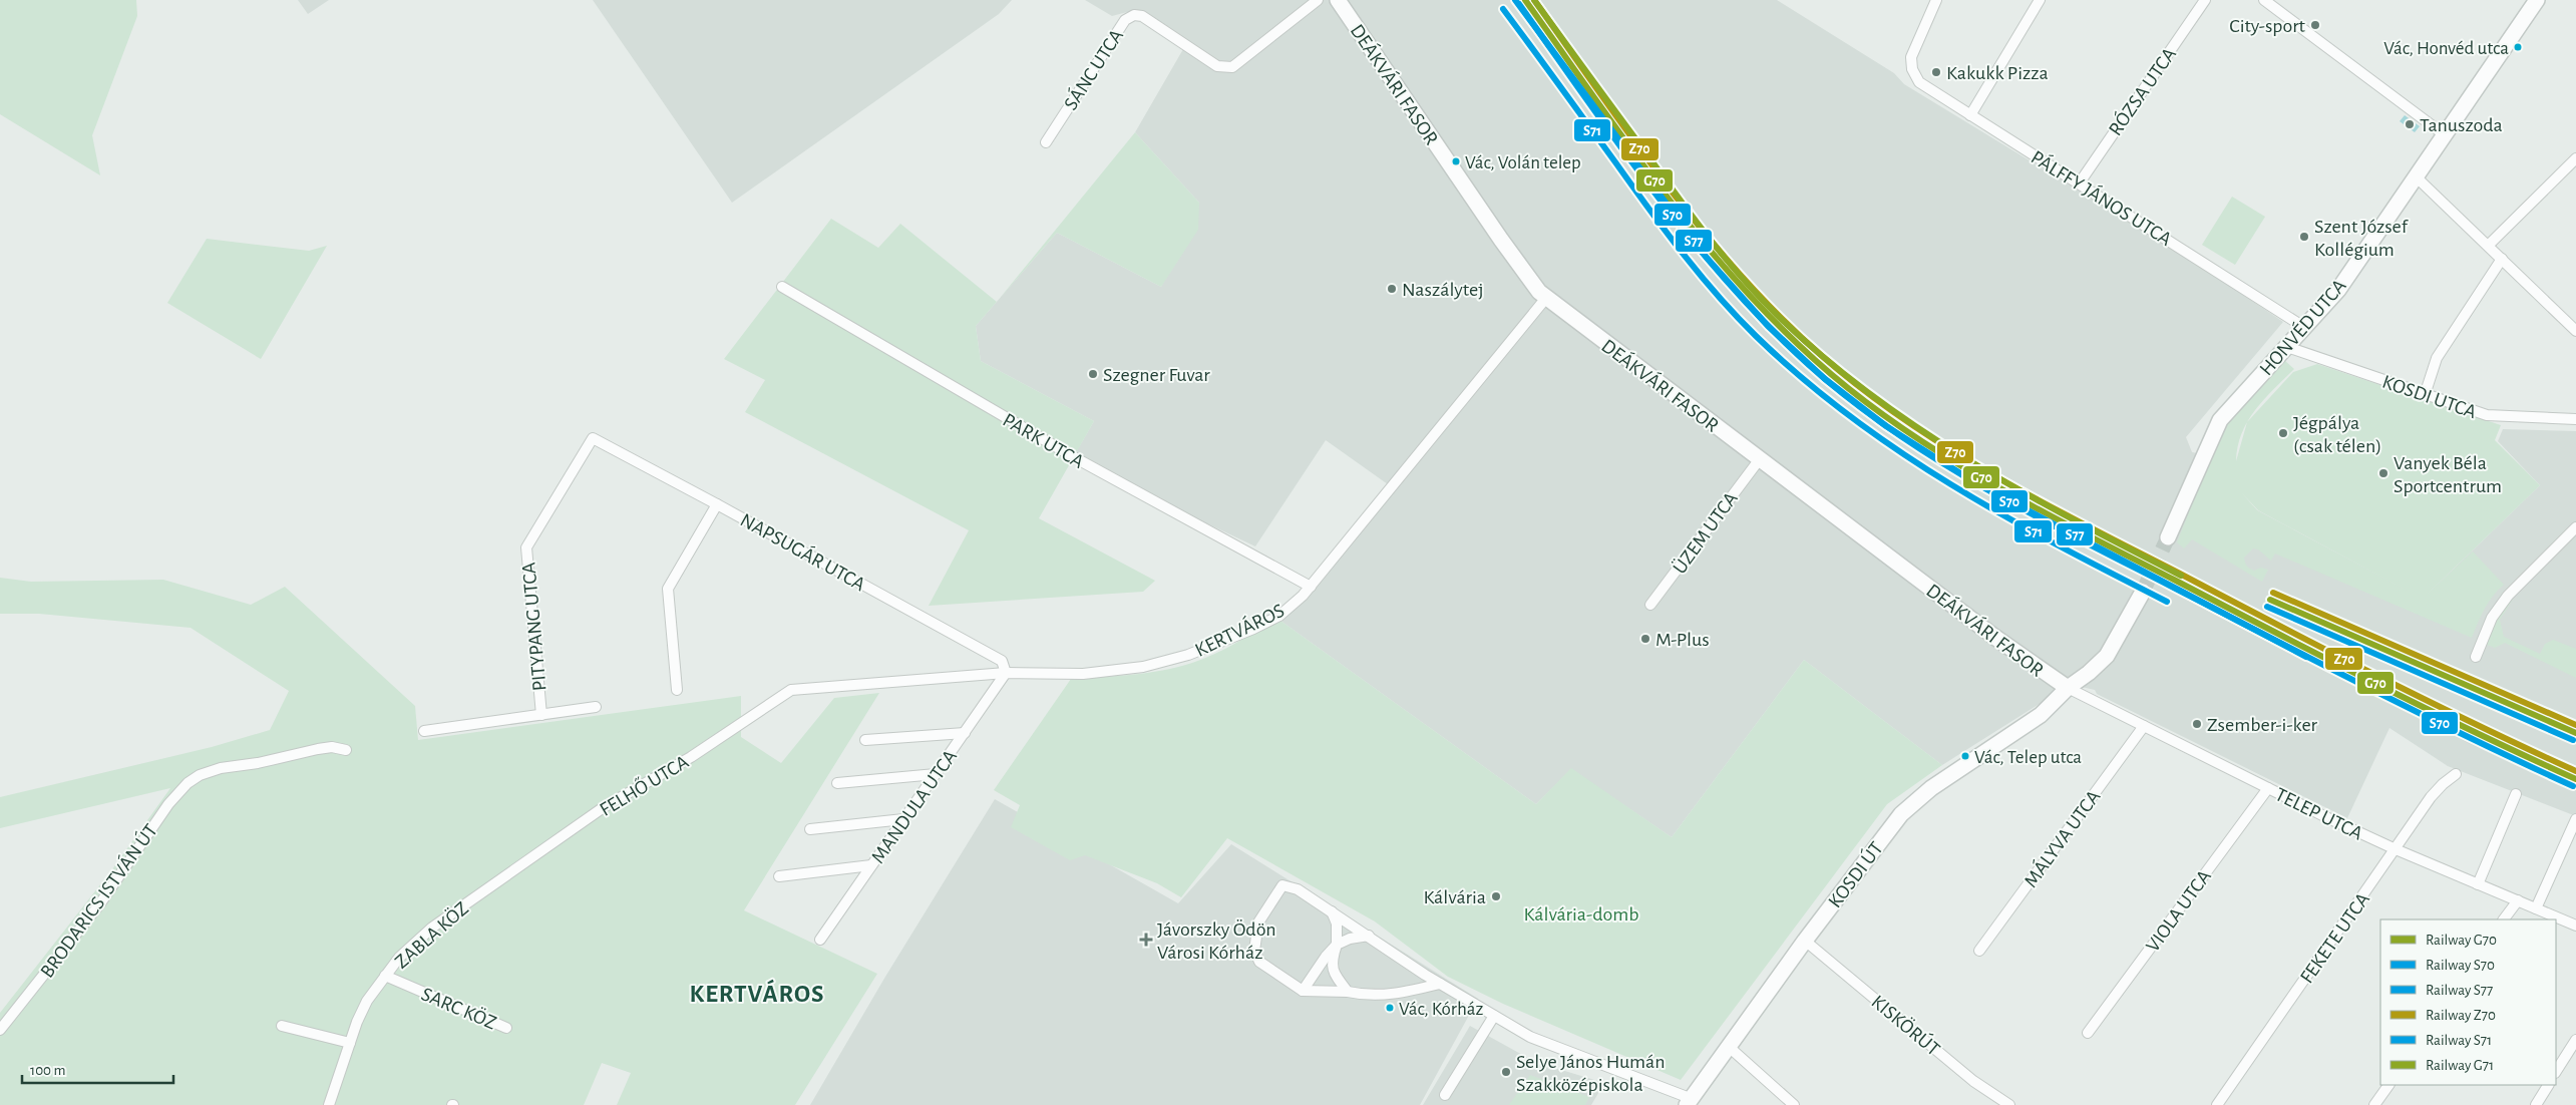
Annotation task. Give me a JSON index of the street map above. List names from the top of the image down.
{
  "streets": {
    "street": [
      "SÁNC UTCA",
      "DEÁKVÁRI FASOR",
      "RÓZSA UTCA",
      "PÁLFFY JÁNOS UTCA",
      "HONVÉD UTCA",
      "KOSDI UTCA",
      "PARK UTCA",
      "ÜZEM UTCA",
      "NAPSUGÁR UTCA",
      "PITYPANG UTCA",
      "KERTVÁROS",
      "FELHŐ UTCA",
      "MANDULA UTCA",
      "TELEP UTCA",
      "MÁLYVA UTCA",
      "KOSDI ÚT",
      "BRODARICS ISTVÁN ÚT",
      "VIOLA UTCA",
      "ZABLA KÖZ",
      "FEKETE UTCA",
      "SARC KÖZ",
      "KISKÖRÚT"
    ]
  },
  "crossings": [
    ["DEÁKVÁRI FASOR", "ÜZEM UTCA"],
    ["DEÁKVÁRI FASOR", "KERTVÁROS"],
    ["DEÁKVÁRI FASOR", "TELEP UTCA"],
    ["DEÁKVÁRI FASOR", "KOSDI ÚT"],
    ["RÓZSA UTCA", "PÁLFFY JÁNOS UTCA"],
    ["PÁLFFY JÁNOS UTCA", "HONVÉD UTCA"],
    ["HONVÉD UTCA", "KOSDI UTCA"],
    ["PARK UTCA", "KERTVÁROS"],
    ["NAPSUGÁR UTCA", "PITYPANG UTCA"],
    ["NAPSUGÁR UTCA", "KERTVÁROS"],
    ["NAPSUGÁR UTCA", "MANDULA UTCA"],
    ["KERTVÁROS", "FELHŐ UTCA"],
    ["KERTVÁROS", "MANDULA UTCA"],
    ["FELHŐ UTCA", "ZABLA KÖZ"],
    ["TELEP UTCA", "MÁLYVA UTCA"],
    ["TELEP UTCA", "KOSDI ÚT"],
    ["TELEP UTCA", "VIOLA UTCA"],
    ["TELEP UTCA", "FEKETE UTCA"],
    ["KOSDI ÚT", "KISKÖRÚT"],
    ["ZABLA KÖZ", "SARC KÖZ"]
  ],
  "districts": ["KERTVÁROS"],
  "parks": ["Kálvária-domb"],
  "places": {
    "other": [
      "City-sport",
      "Vác, Honvéd utca",
      "Kakukk Pizza",
      "Tanuszoda",
      "Vác, Volán telep",
      "Szent József Kollégium",
      "Naszálytej",
      "Szegner Fuvar",
      "Jégpálya (csak télen)",
      "Vanyek Béla Sportcentrum",
      "M-Plus",
      "Zsember-i-ker",
      "Vác, Telep utca",
      "Kálvária",
      "Vác, Kórház",
      "Selye János Humán Szakközépiskola"
    ],
    "health": ["Jávorszky Ödön Városi Kórház"]
  },
  "lines": [
    "rail line G70",
    "rail line S77",
    "rail line Z70",
    "rail line G71",
    "rail line S70",
    "rail line S71"
  ],
  "legend": [
    "Railway G70",
    "Railway S70",
    "Railway S77",
    "Railway Z70",
    "Railway S71",
    "Railway G71"
  ],
  "scale_bar": "100 m"
}
